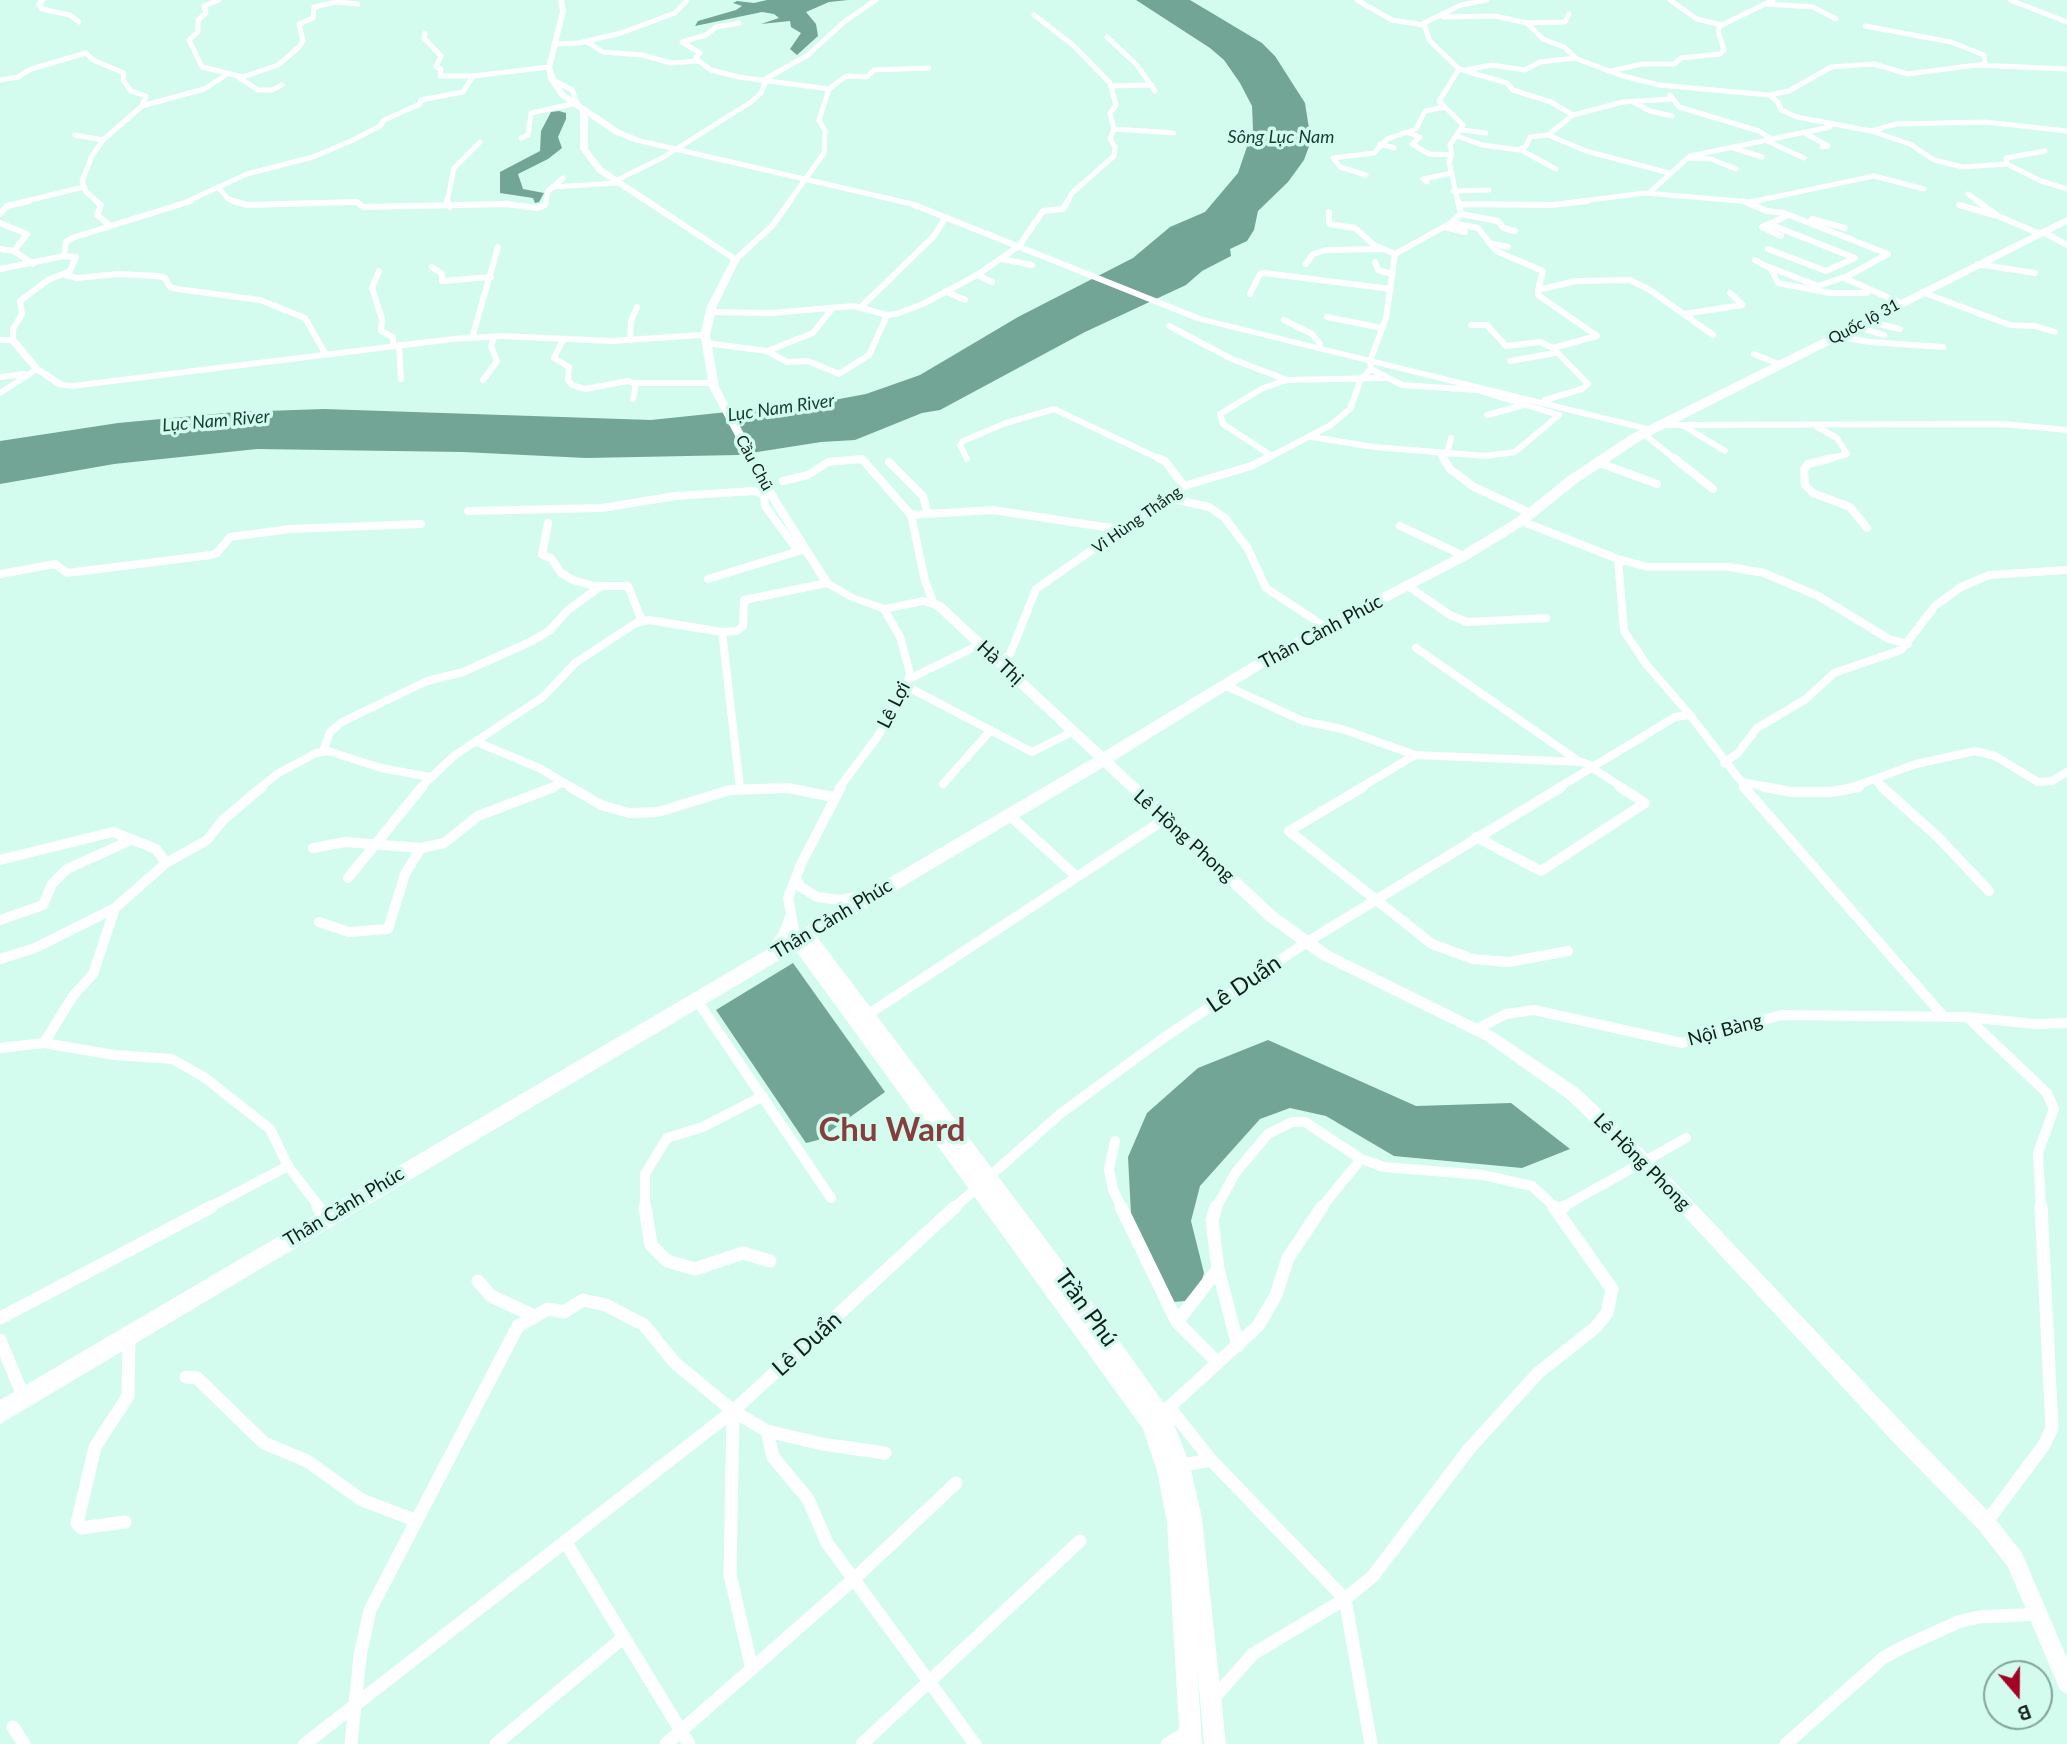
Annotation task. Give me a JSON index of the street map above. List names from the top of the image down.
{
  "streets": {
    "highway": ["Quốc lộ 31", "Thân Cảnh Phúc"],
    "street": [
      "Cầu Chũ",
      "Vi Hùng Thắng",
      "Hà Thị",
      "Lê Lợi",
      "Lê Hồng Phong",
      "Lê Duẩn",
      "Nội Bàng",
      "Trần Phú"
    ]
  },
  "crossings": [
    ["Quốc lộ 31", "Thân Cảnh Phúc"],
    ["Vi Hùng Thắng", "Hà Thị"],
    ["Thân Cảnh Phúc", "Hà Thị"],
    ["Thân Cảnh Phúc", "Lê Hồng Phong"],
    ["Thân Cảnh Phúc", "Trần Phú"],
    ["Hà Thị", "Lê Hồng Phong"],
    ["Lê Hồng Phong", "Lê Duẩn"],
    ["Lê Hồng Phong", "Nội Bàng"],
    ["Lê Duẩn", "Trần Phú"]
  ],
  "districts": ["Chu Ward"],
  "water": ["Sông Lục Nam", "Lục Nam River"],
  "north": "bottom"
}
